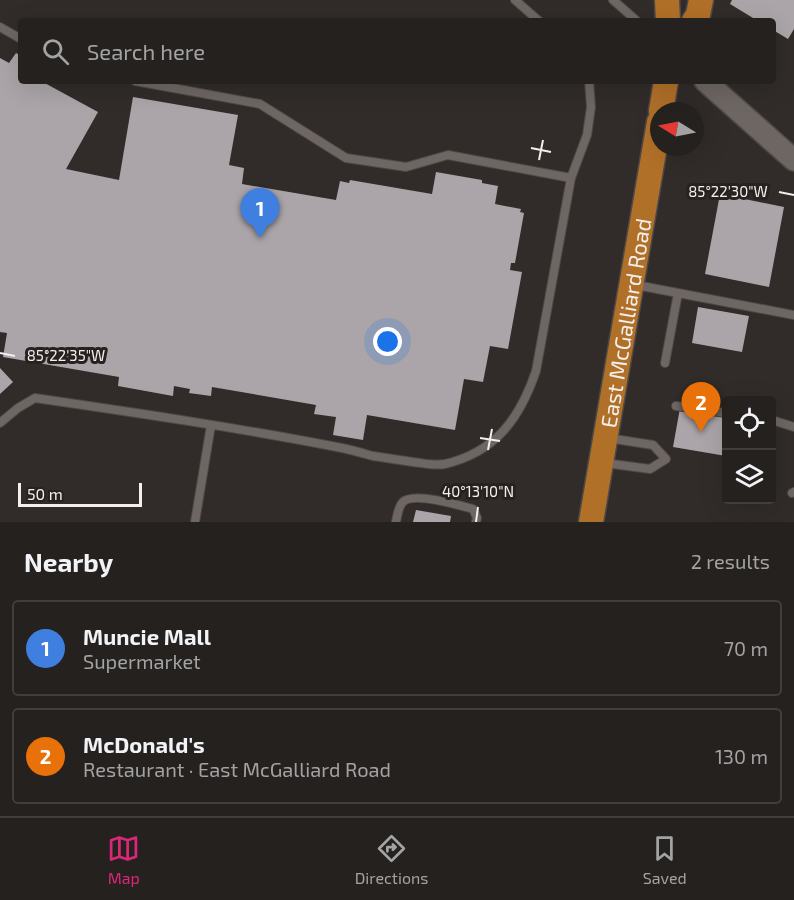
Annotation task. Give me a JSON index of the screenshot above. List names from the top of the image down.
{
  "streets": {
    "main road": ["East McGalliard Road"]
  },
  "scale_bar": "50 m",
  "north": "left",
  "page": {
    "search": "Search here",
    "pins": ["1", "2"],
    "scale": "50 m",
    "heading": ["Nearby", "2 results"],
    "list": [
      {
        "mark": "1",
        "name": "Muncie Mall",
        "note": "Supermarket",
        "value": "70 m"
      },
      {
        "mark": "2",
        "name": "McDonald's",
        "note": "Restaurant · East McGalliard Road",
        "value": "130 m"
      }
    ],
    "nav": ["Map", "Directions", "Saved"]
  },
  "coordinates": ["85°22'30\"W", "85°22'35\"W", "40°13'10\"N"]
}
